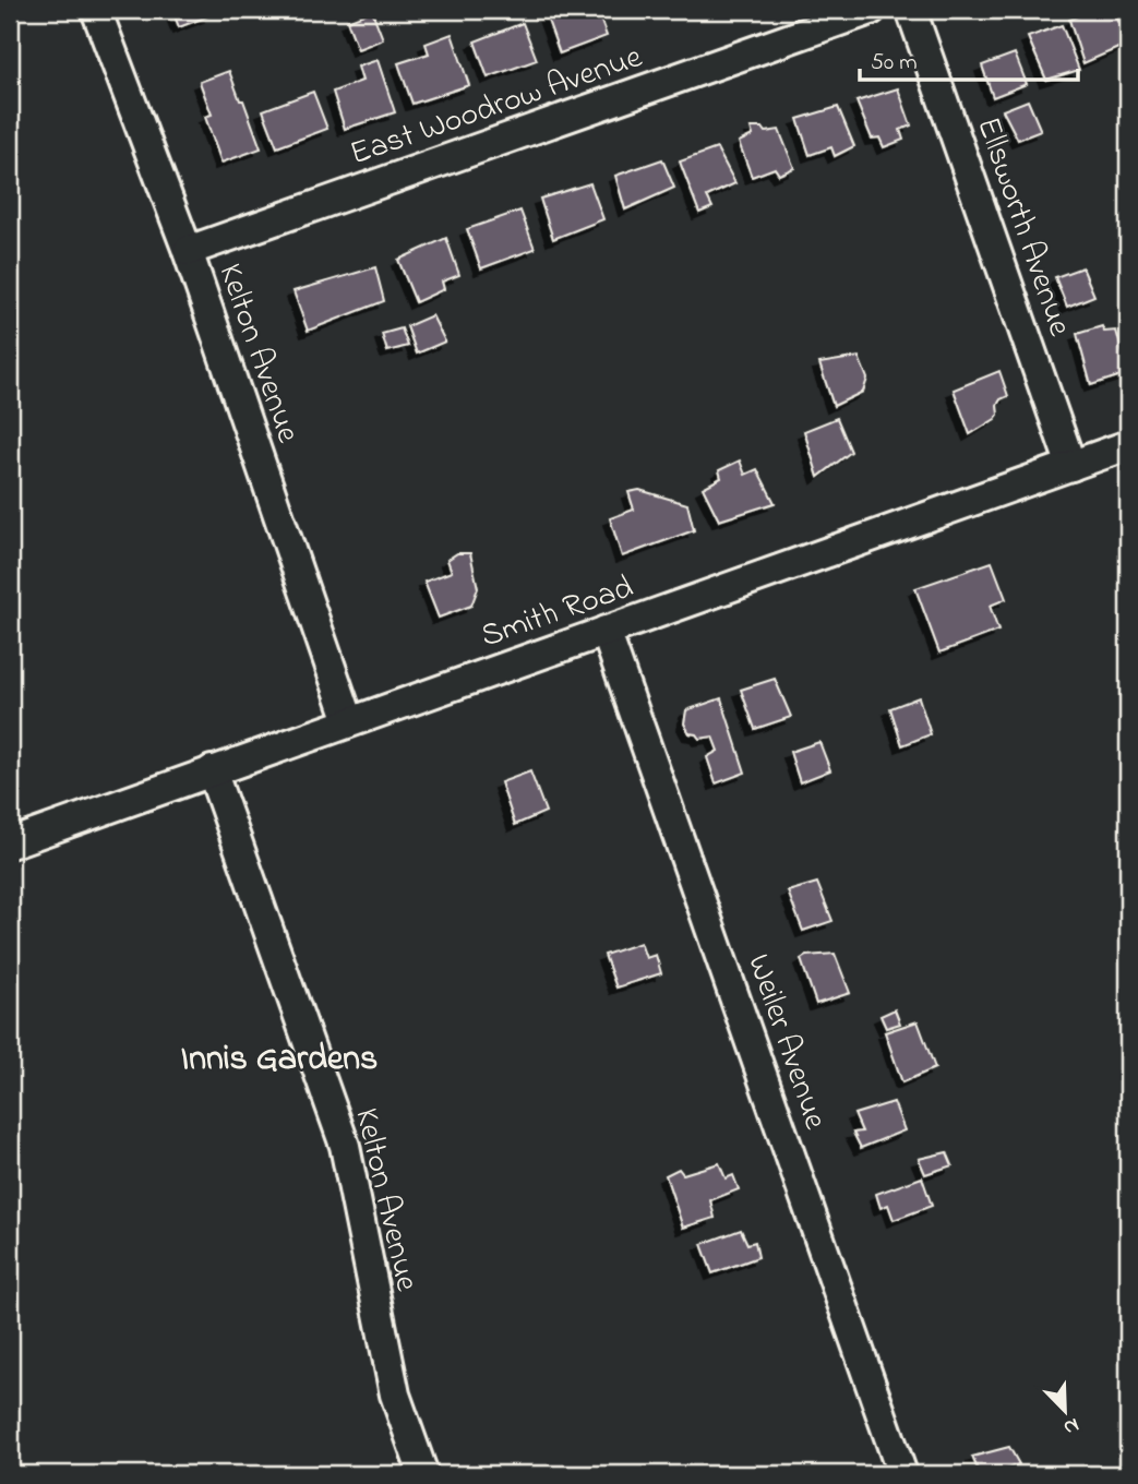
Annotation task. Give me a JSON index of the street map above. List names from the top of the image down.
{
  "streets": {
    "street": [
      "East Woodrow Avenue",
      "Ellsworth Avenue",
      "Kelton Avenue",
      "Smith Road",
      "Weiler Avenue"
    ]
  },
  "crossings": [
    ["East Woodrow Avenue", "Kelton Avenue"],
    ["Ellsworth Avenue", "Smith Road"],
    ["Kelton Avenue", "Smith Road"],
    ["Smith Road", "Weiler Avenue"]
  ],
  "districts": ["Innis Gardens"],
  "scale_bar": "50 m",
  "north": "bottom right"
}
